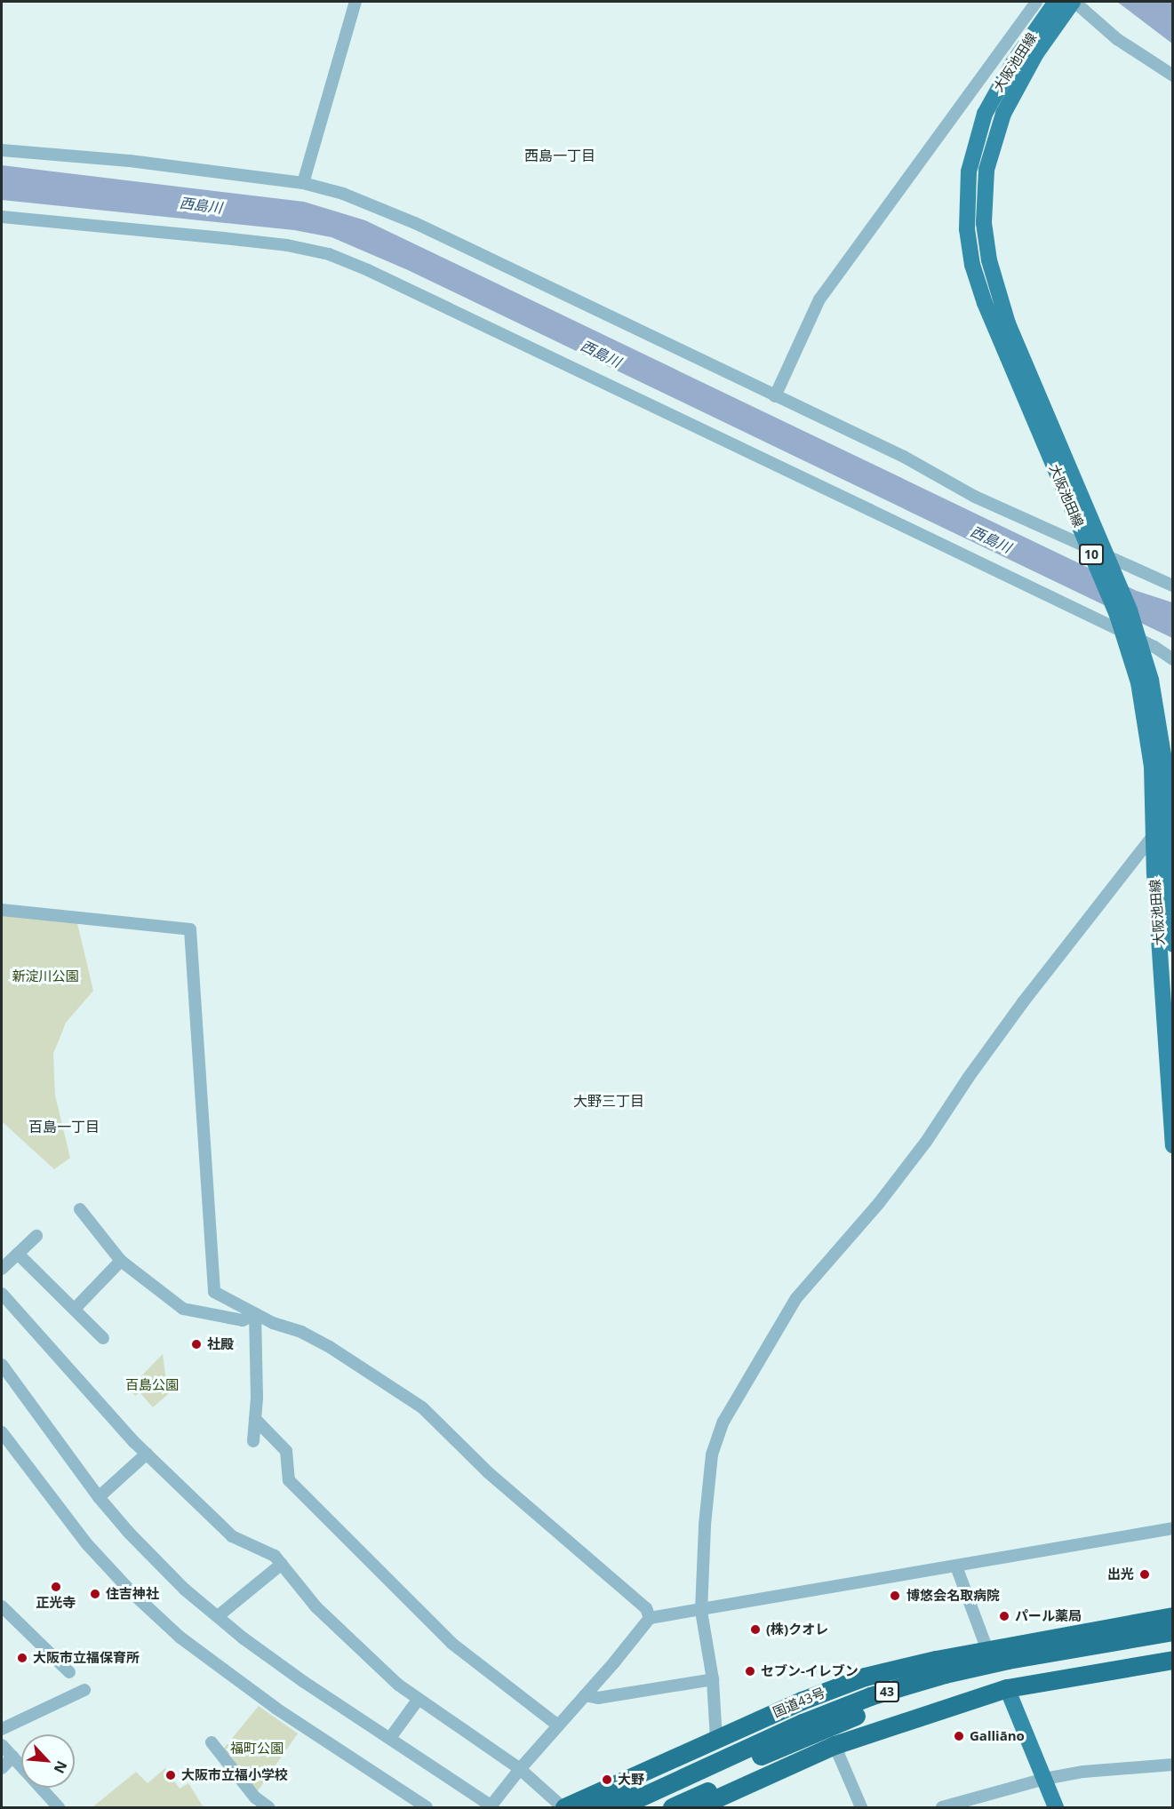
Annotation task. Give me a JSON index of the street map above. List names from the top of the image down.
{
  "streets": {
    "highway": ["43", "国道43号"],
    "main road": ["大阪池田線", "10"]
  },
  "districts": ["西島一丁目", "大野三丁目", "百島一丁目"],
  "water": ["西島川"],
  "parks": ["新淀川公園", "百島公園", "福町公園"],
  "places": [
    "社殿",
    "出光",
    "正光寺",
    "住吉神社",
    "博悠会名取病院",
    "パール薬局",
    "(株)クオレ",
    "大阪市立福保育所",
    "セブン-イレブン",
    "Galliāno",
    "大阪市立福小学校",
    "大野"
  ],
  "north": "bottom right"
}
